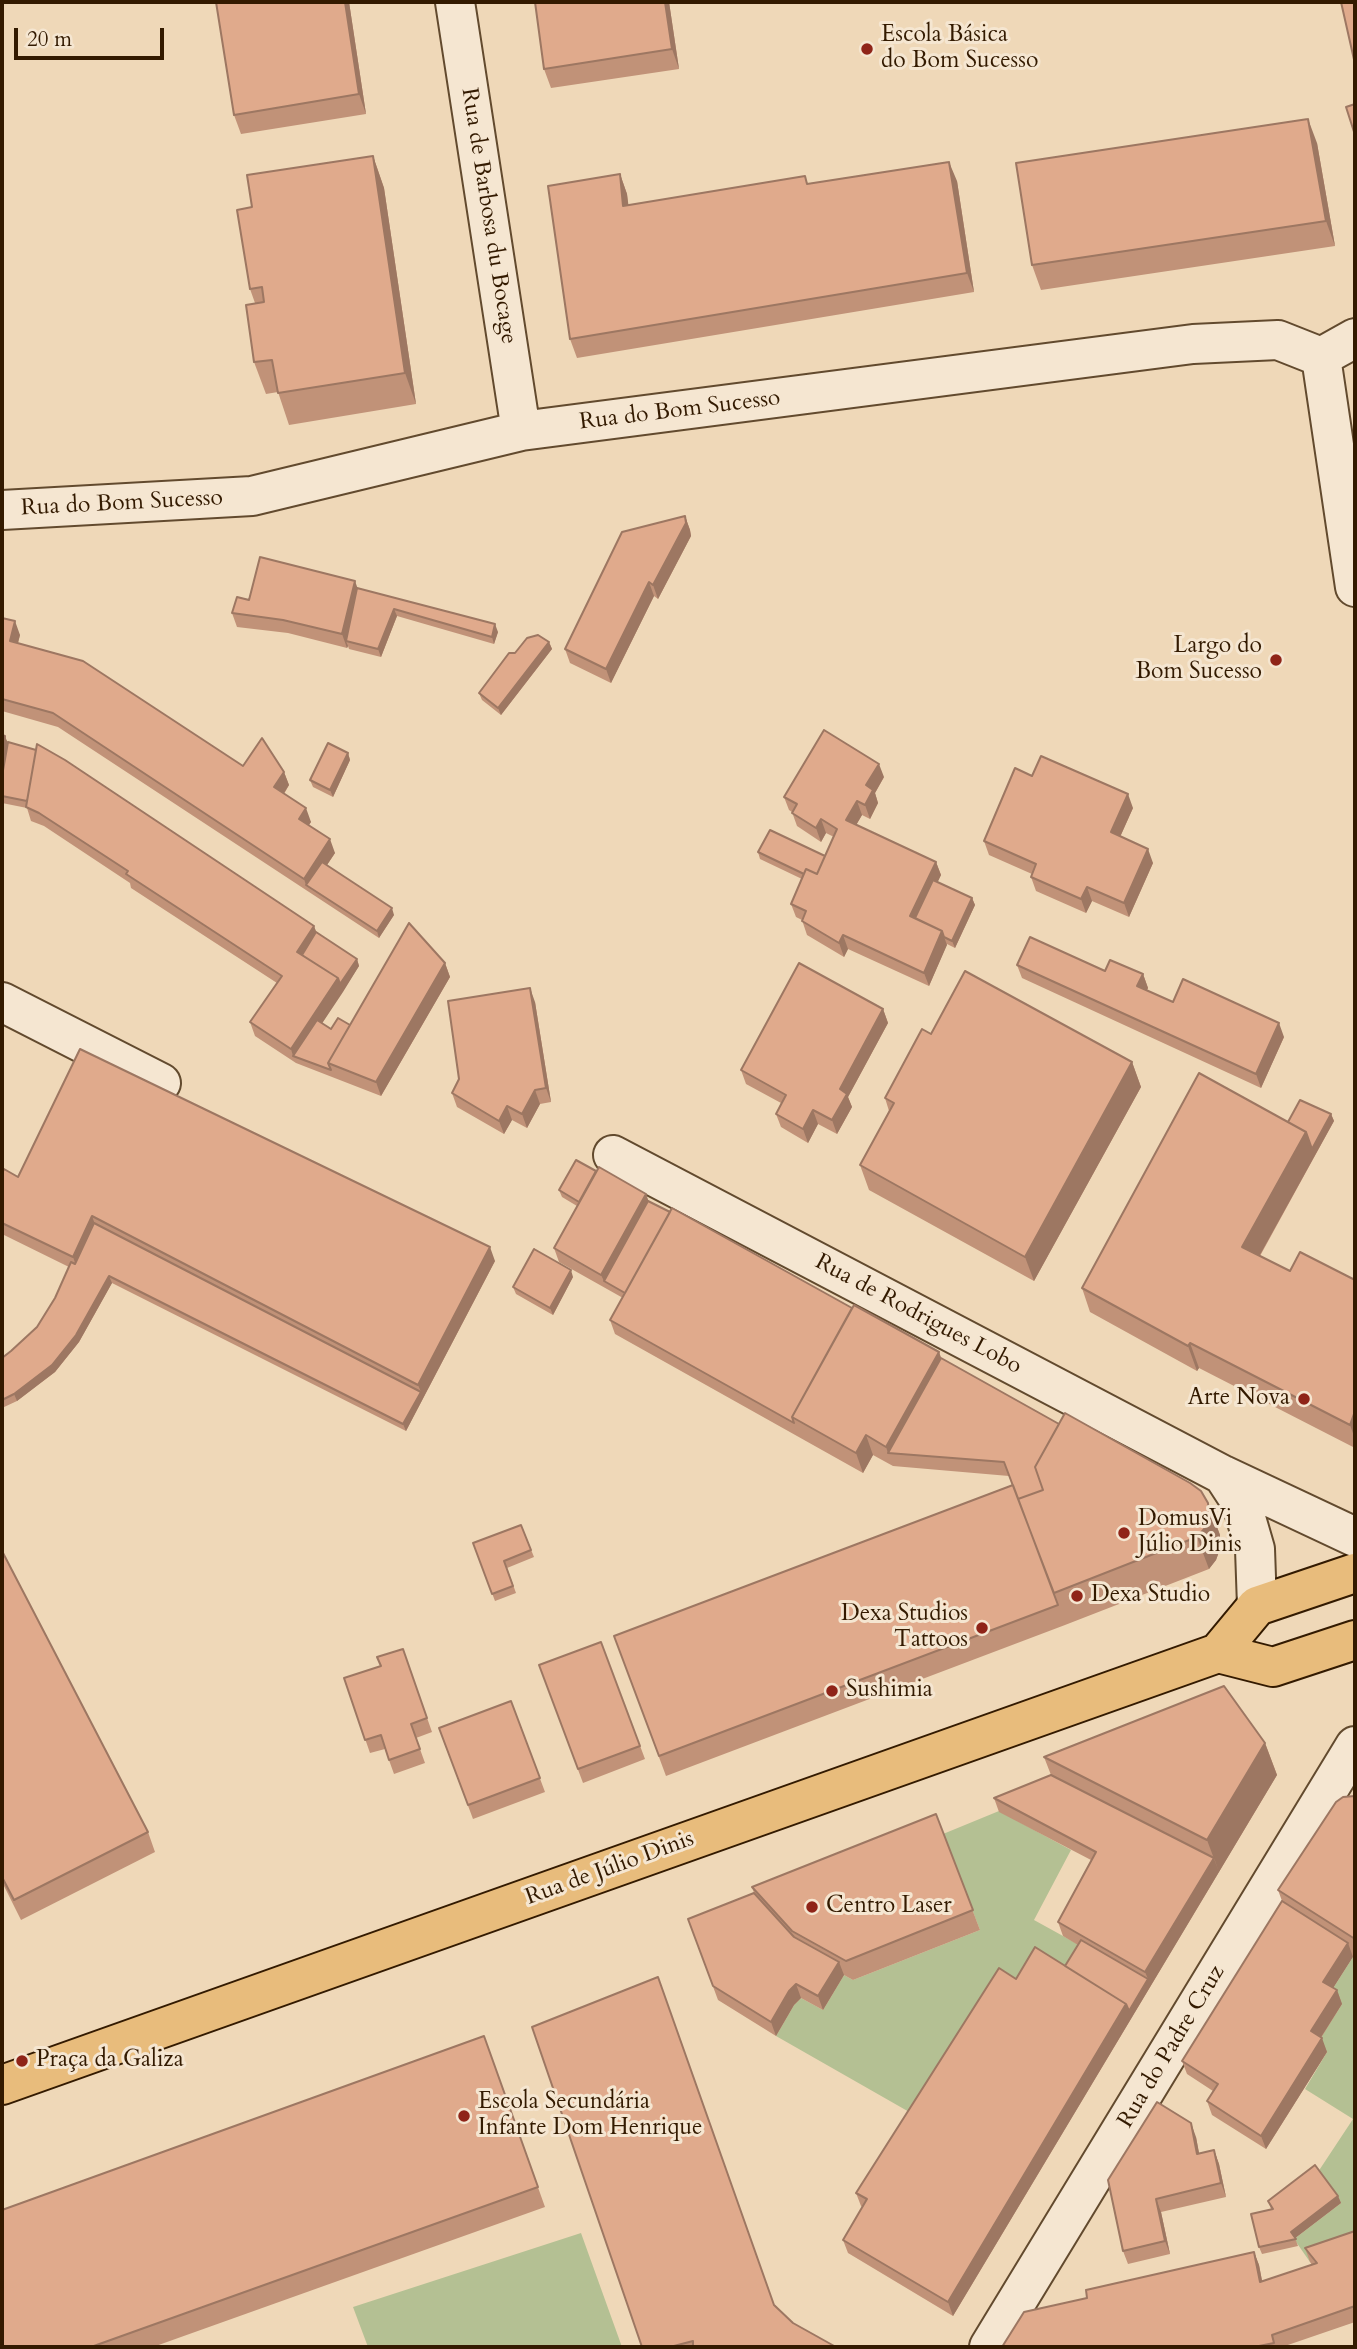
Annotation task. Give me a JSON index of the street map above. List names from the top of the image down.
{
  "streets": {
    "main road": ["Rua de Júlio Dinis"],
    "street": [
      "Rua de Barbosa du Bocage",
      "Rua do Bom Sucesso",
      "Rua de Rodrigues Lobo",
      "Rua do Padre Cruz"
    ]
  },
  "crossings": [
    ["Rua de Barbosa du Bocage", "Rua do Bom Sucesso"]
  ],
  "places": [
    "Escola Básica do Bom Sucesso",
    "Largo do Bom Sucesso",
    "Arte Nova",
    "DomusVi Júlio Dinis",
    "Dexa Studio",
    "Dexa Studios Tattoos",
    "Sushimia",
    "Centro Laser",
    "Praça da Galiza",
    "Escola Secundária Infante Dom Henrique"
  ],
  "scale_bar": "20 m"
}
